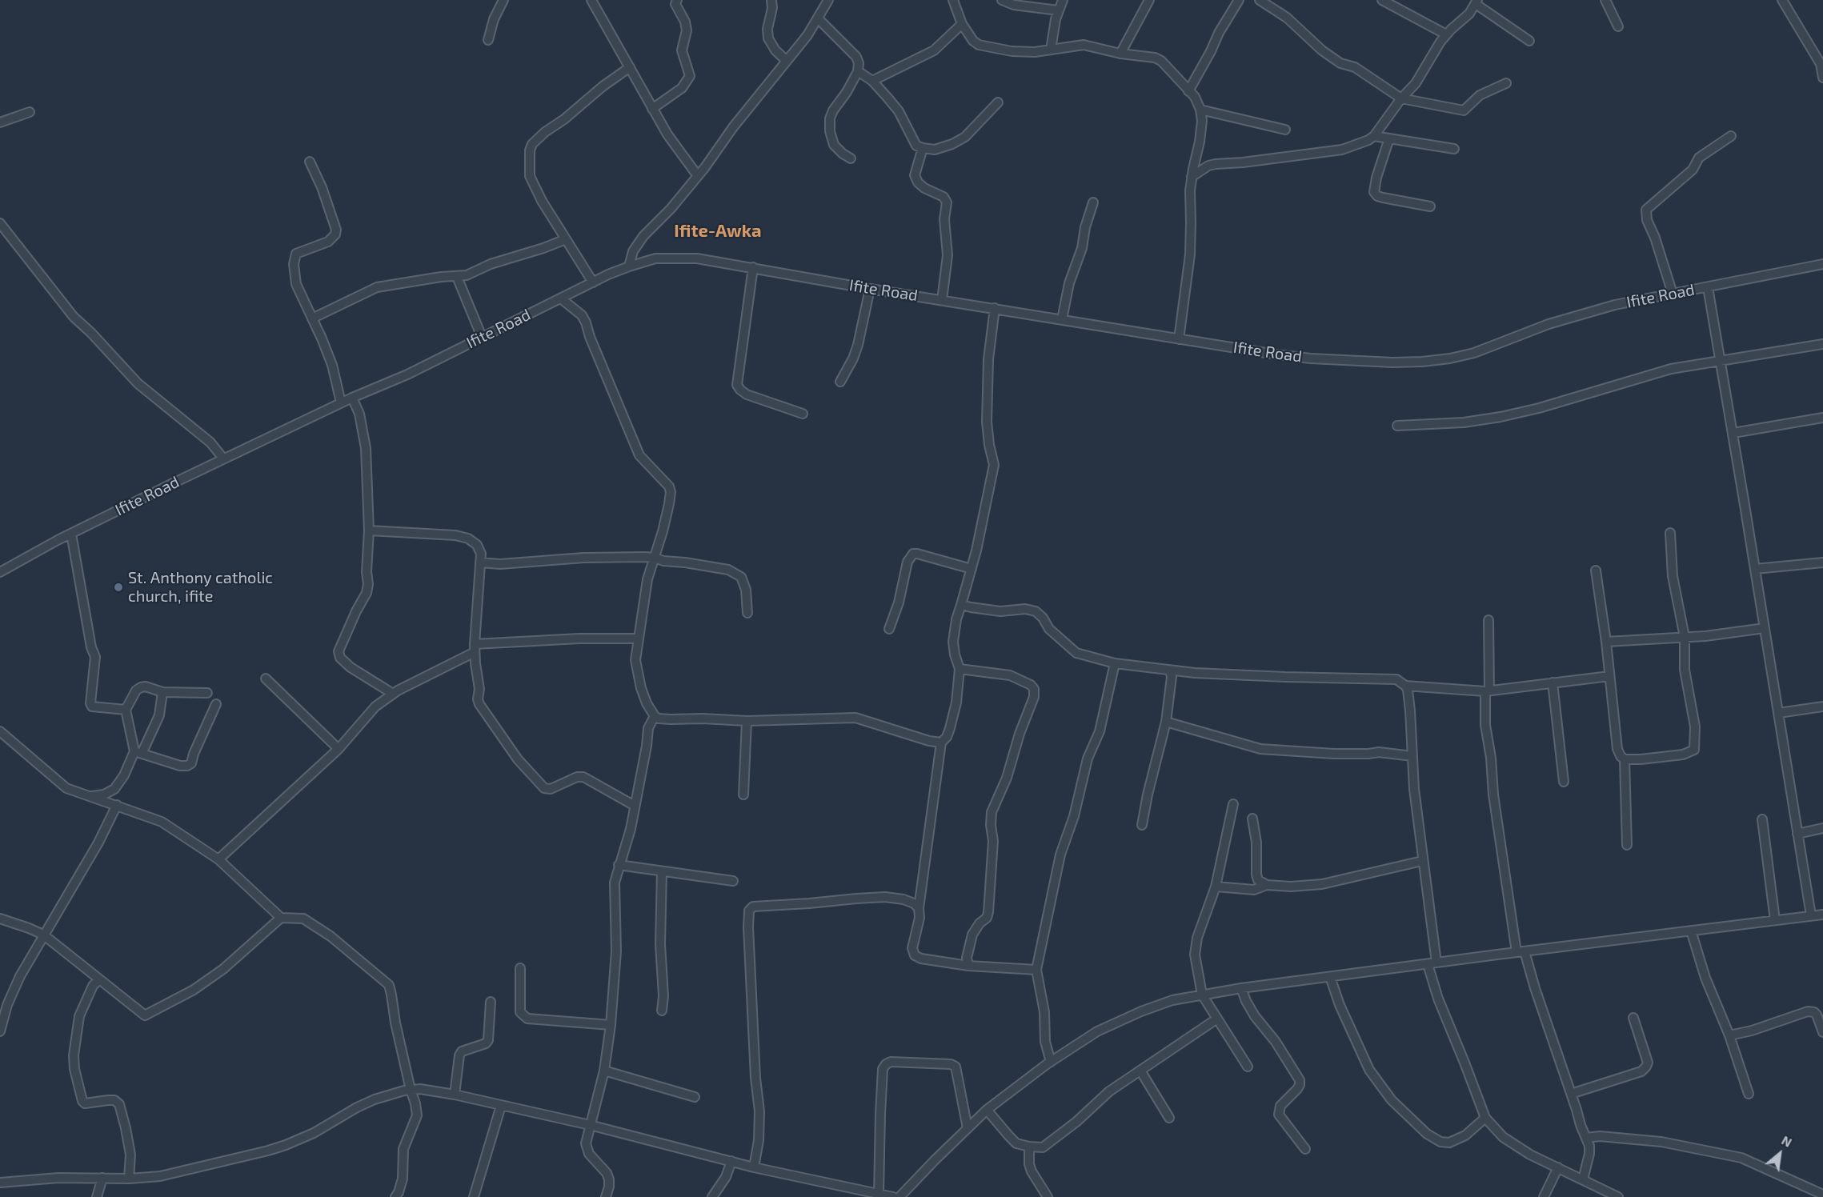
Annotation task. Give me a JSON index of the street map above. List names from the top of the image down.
{
  "streets": {
    "street": ["Ifite Road"]
  },
  "districts": ["Ifite-Awka"],
  "places": ["St. Anthony catholic church, ifite"],
  "north": "top right"
}
